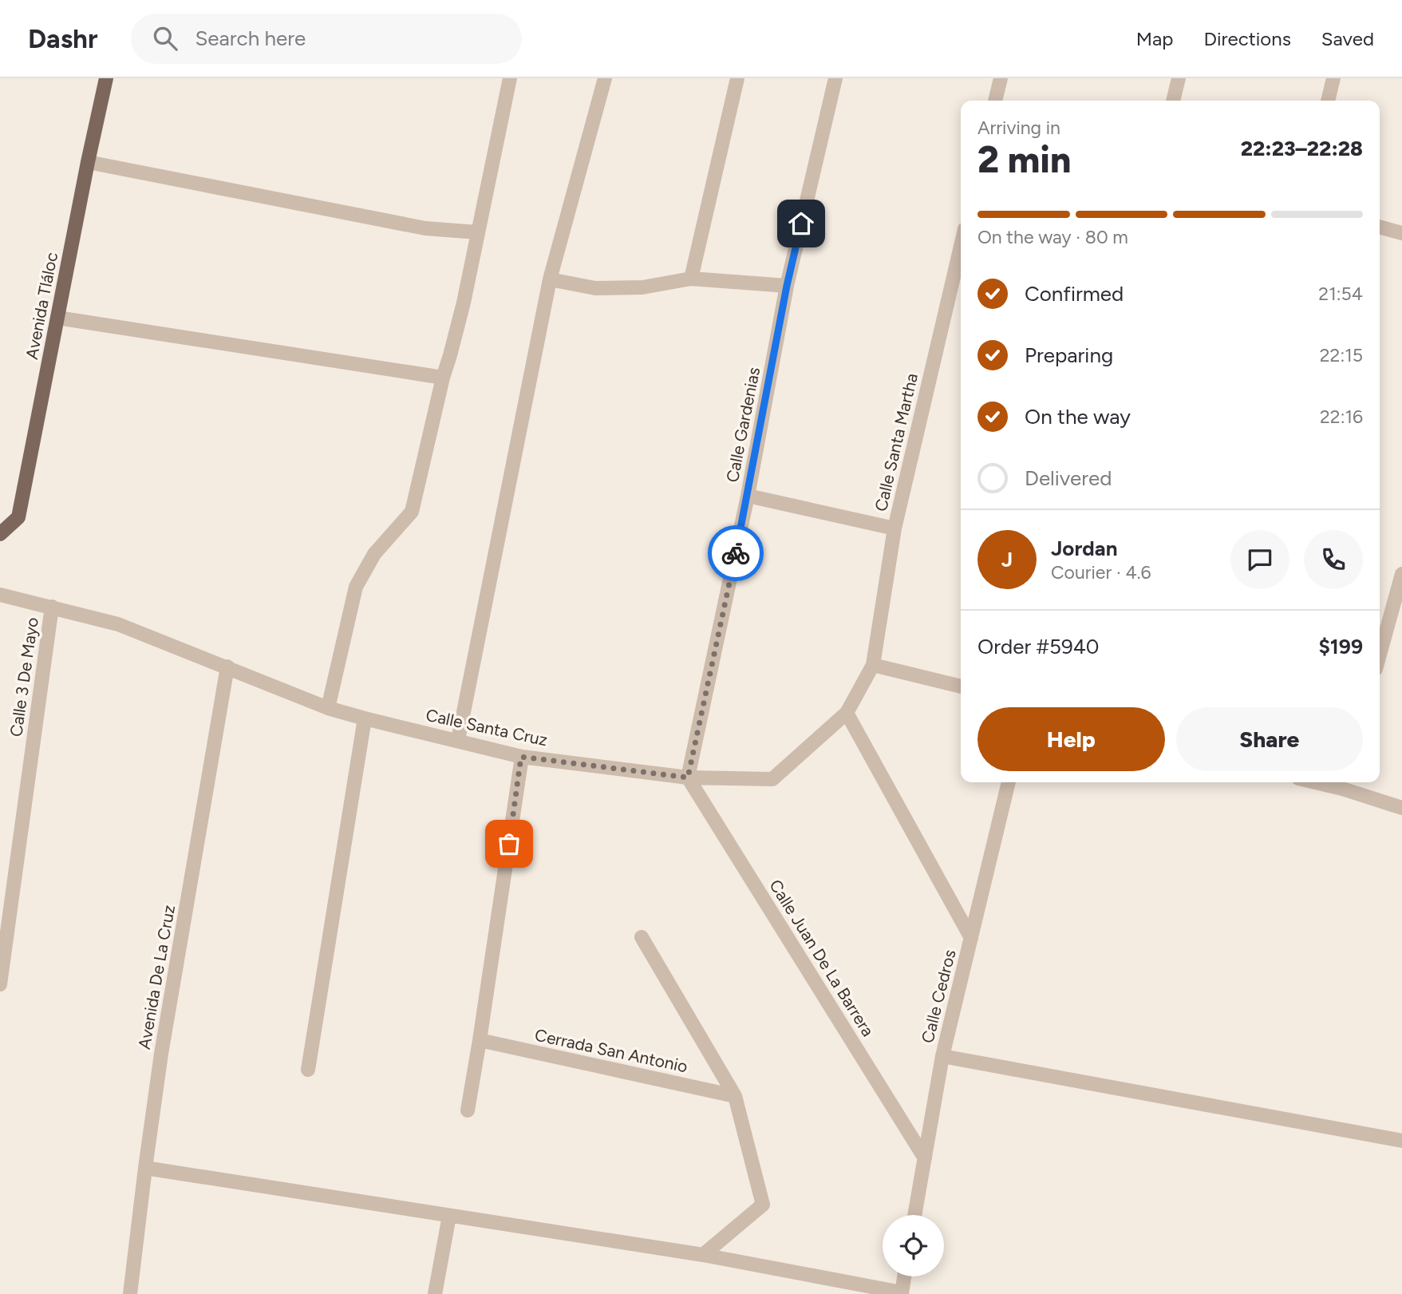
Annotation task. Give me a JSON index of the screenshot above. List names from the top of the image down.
{
  "streets": {
    "main road": ["Avenida Tláloc"],
    "street": [
      "Calle Gardenias",
      "Calle Santa Martha",
      "Calle 3 De Mayo",
      "Calle Santa Cruz",
      "Calle Juan De La Barrera",
      "Avenida De La Cruz",
      "Calle Cedros",
      "Cerrada San Antonio"
    ]
  },
  "crossings": [
    ["Calle Gardenias", "Calle Santa Cruz"],
    ["Calle Gardenias", "Calle Juan De La Barrera"],
    ["Calle Santa Martha", "Calle Santa Cruz"],
    ["Calle 3 De Mayo", "Calle Santa Cruz"],
    ["Calle Santa Cruz", "Calle Juan De La Barrera"],
    ["Calle Santa Cruz", "Avenida De La Cruz"],
    ["Calle Juan De La Barrera", "Calle Cedros"]
  ],
  "page": {
    "header": "Dashr",
    "search": "Search here",
    "nav": ["Map", "Directions", "Saved"],
    "heading": ["2 min", "Arriving in", "22:23–22:28"],
    "panel": [
      "Jordan",
      "Courier · 4.6",
      "Order #5940",
      "$199"
    ],
    "bar": "On the way · 80 m",
    "list": [
      ["Confirmed", "21:54"],
      ["Preparing", "22:15"],
      ["On the way", "22:16"],
      "Delivered"
    ],
    "round": "J",
    "buttons": ["Help", "Share"]
  }
}
